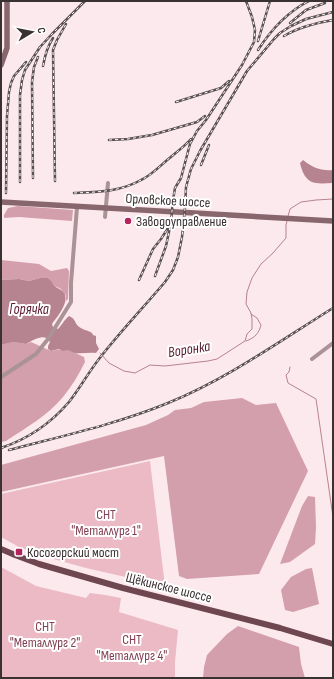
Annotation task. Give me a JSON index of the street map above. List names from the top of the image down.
{
  "streets": {
    "main road": ["Орловское шоссе", "Щёкинское шоссе"]
  },
  "water": ["Горячка", "Воронка"],
  "parks": ["СНТ \"Металлург 1\"", "СНТ \"Металлург 2\"", "СНТ \"Металлург 4\""],
  "places": {
    "other": ["Заводоуправление"],
    "transit": ["Косогорский мост"]
  },
  "north": "right"
}
